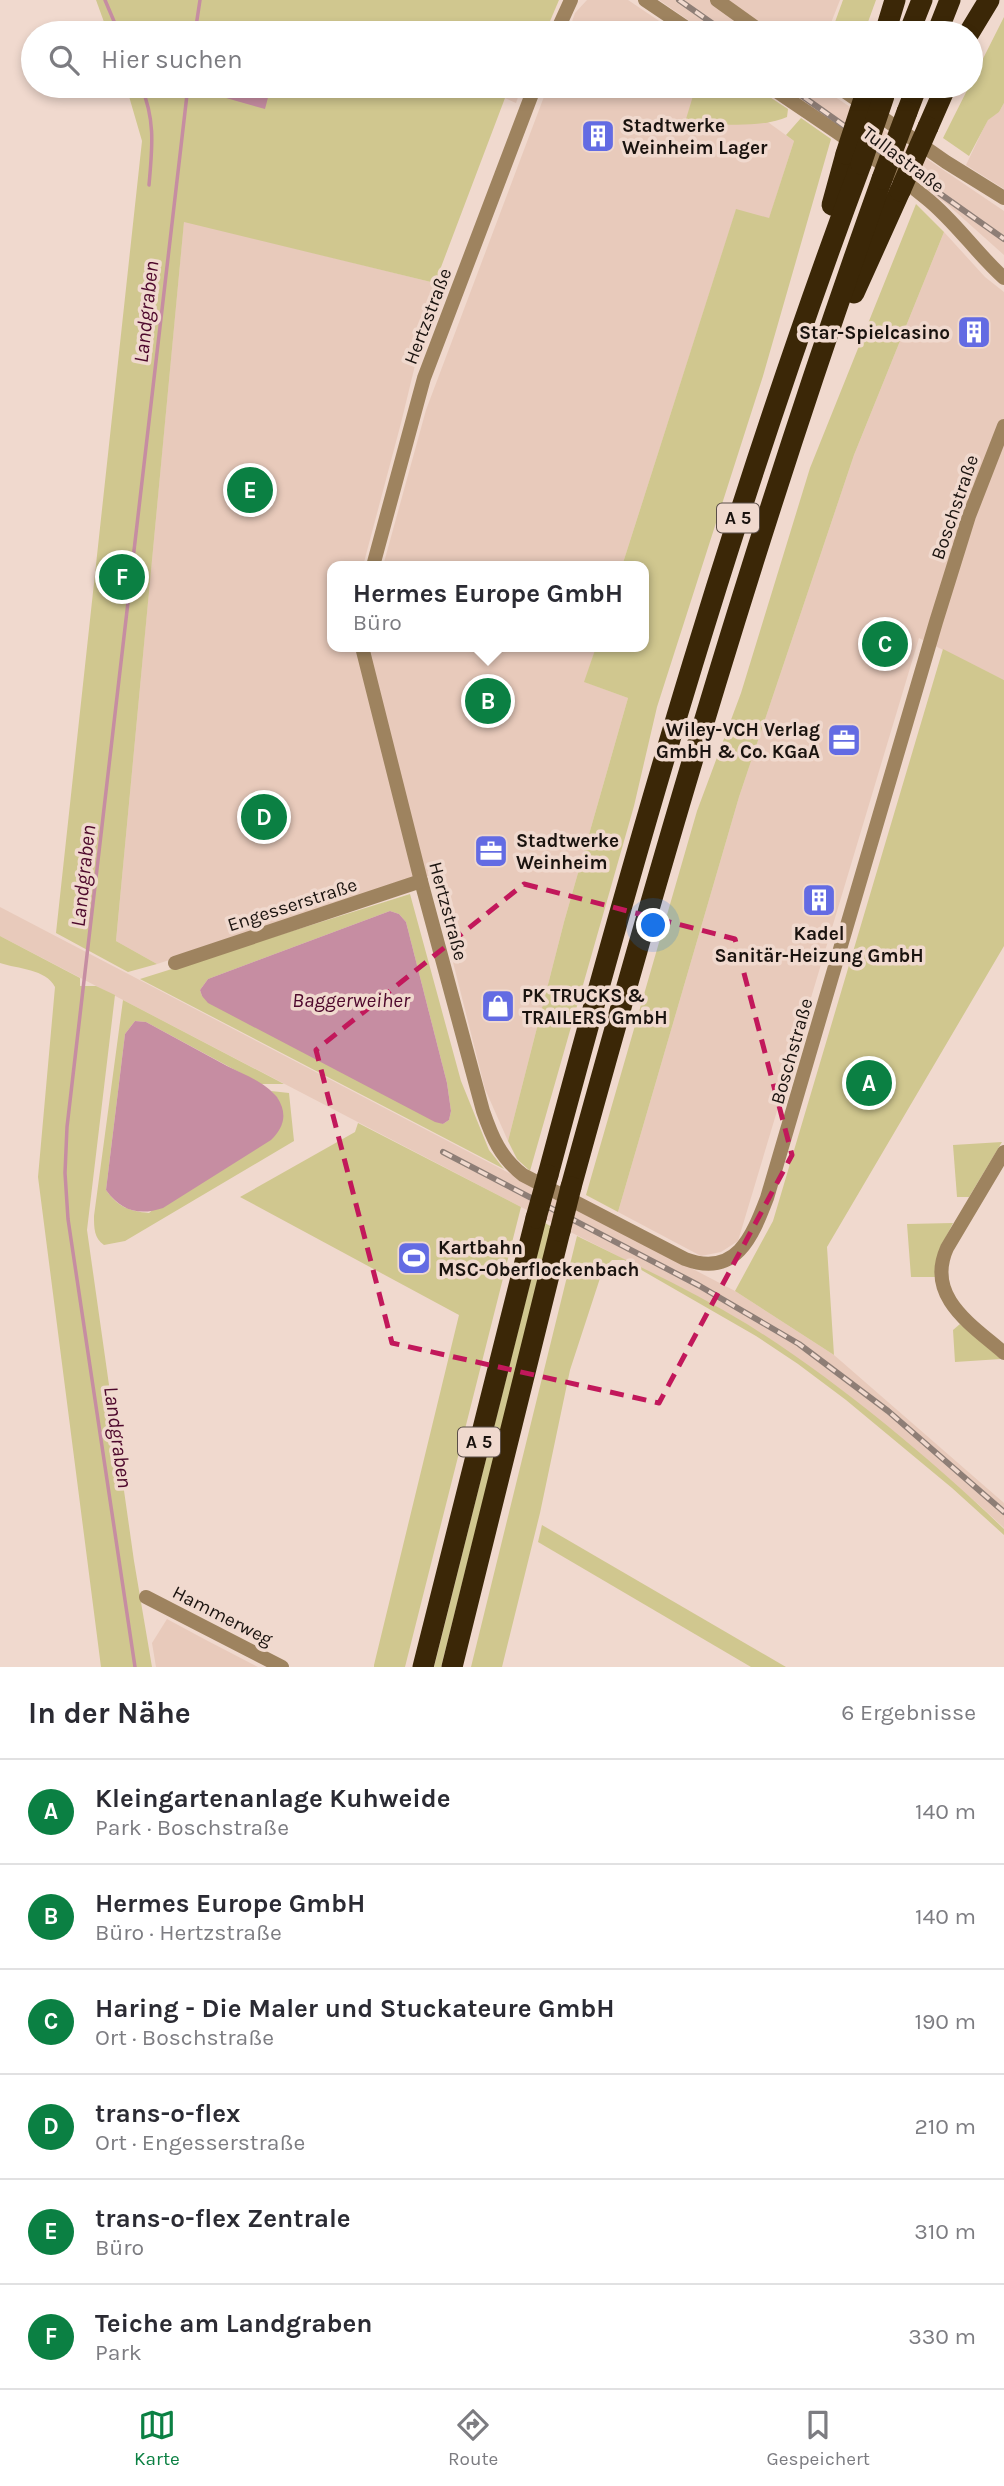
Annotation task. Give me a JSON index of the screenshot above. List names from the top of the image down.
{
  "streets": {
    "highway": ["A 5"],
    "street": [
      "Tullastraße",
      "Hertzstraße",
      "Boschstraße",
      "Engesserstraße",
      "Hammerweg"
    ]
  },
  "crossings": [
    ["Hertzstraße", "Boschstraße"],
    ["Hertzstraße", "Engesserstraße"]
  ],
  "water": ["Landgraben", "Baggerweiher"],
  "places": {
    "building": ["Stadtwerke Weinheim Lager", "Star-Spielcasino", "Kadel Sanitär-Heizung GmbH"],
    "office": ["Wiley-VCH Verlag GmbH & Co. KGaA", "Stadtwerke Weinheim"],
    "shop": ["PK TRUCKS & TRAILERS GmbH"],
    "sports": ["Kartbahn MSC-Oberflockenbach"]
  },
  "page": {
    "search": "Hier suchen",
    "pins": [
      "E",
      "F",
      "C",
      "B",
      "D",
      "A"
    ],
    "popup": ["Hermes Europe GmbH", "Büro"],
    "heading": ["In der Nähe", "6 Ergebnisse"],
    "list": [
      {
        "mark": "A",
        "name": "Kleingartenanlage Kuhweide",
        "note": "Park · Boschstraße",
        "value": "140 m"
      },
      {
        "mark": "B",
        "name": "Hermes Europe GmbH",
        "note": "Büro · Hertzstraße",
        "value": "140 m"
      },
      {
        "mark": "C",
        "name": "Haring - Die Maler und Stuckateure GmbH",
        "note": "Ort · Boschstraße",
        "value": "190 m"
      },
      {
        "mark": "D",
        "name": "trans-o-flex",
        "note": "Ort · Engesserstraße",
        "value": "210 m"
      },
      {
        "mark": "E",
        "name": "trans-o-flex Zentrale",
        "note": "Büro",
        "value": "310 m"
      },
      {
        "mark": "F",
        "name": "Teiche am Landgraben",
        "note": "Park",
        "value": "330 m"
      }
    ],
    "nav": ["Karte", "Route", "Gespeichert"]
  }
}
